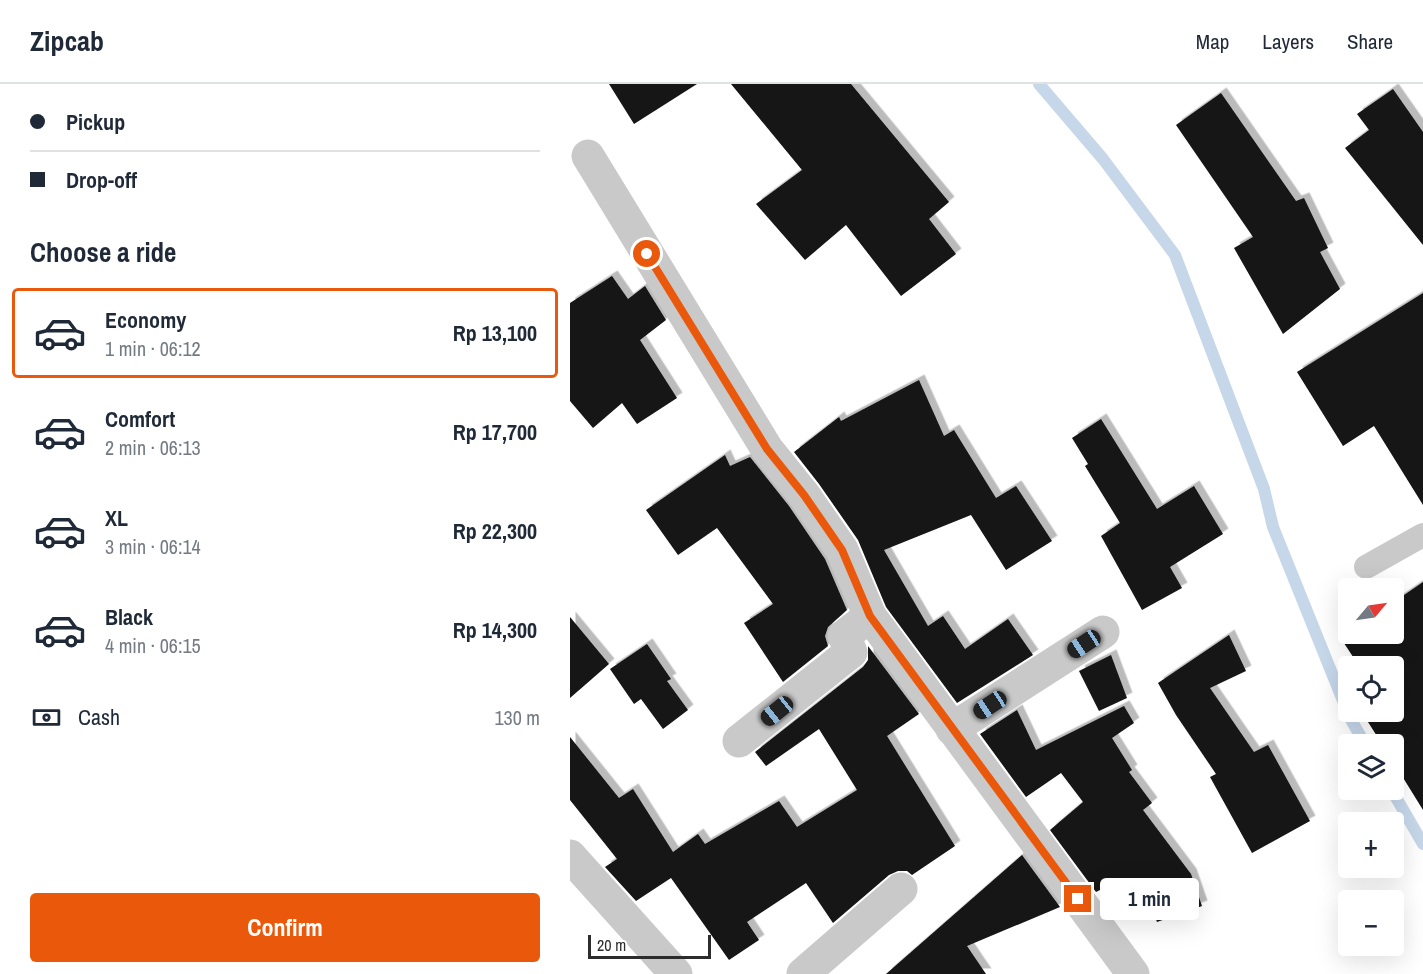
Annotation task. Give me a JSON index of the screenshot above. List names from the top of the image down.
{
  "scale_bar": "20 m",
  "north": "top right",
  "page": {
    "header": "Zipcab",
    "nav": ["Map", "Layers", "Share"],
    "banner": ["Pickup", "Drop-off"],
    "heading": "Choose a ride",
    "list": [
      {
        "name": "Economy",
        "note": "1 min · 06:12",
        "value": "Rp 13,100"
      },
      {
        "name": "Comfort",
        "note": "2 min · 06:13",
        "value": "Rp 17,700"
      },
      {
        "name": "XL",
        "note": "3 min · 06:14",
        "value": "Rp 22,300"
      },
      {
        "name": "Black",
        "note": "4 min · 06:15",
        "value": "Rp 14,300"
      }
    ],
    "map_buttons": ["+", "−"],
    "pay": ["Cash", "130 m"],
    "bubble": "1 min",
    "buttons": "Confirm",
    "scale": "20 m"
  }
}
